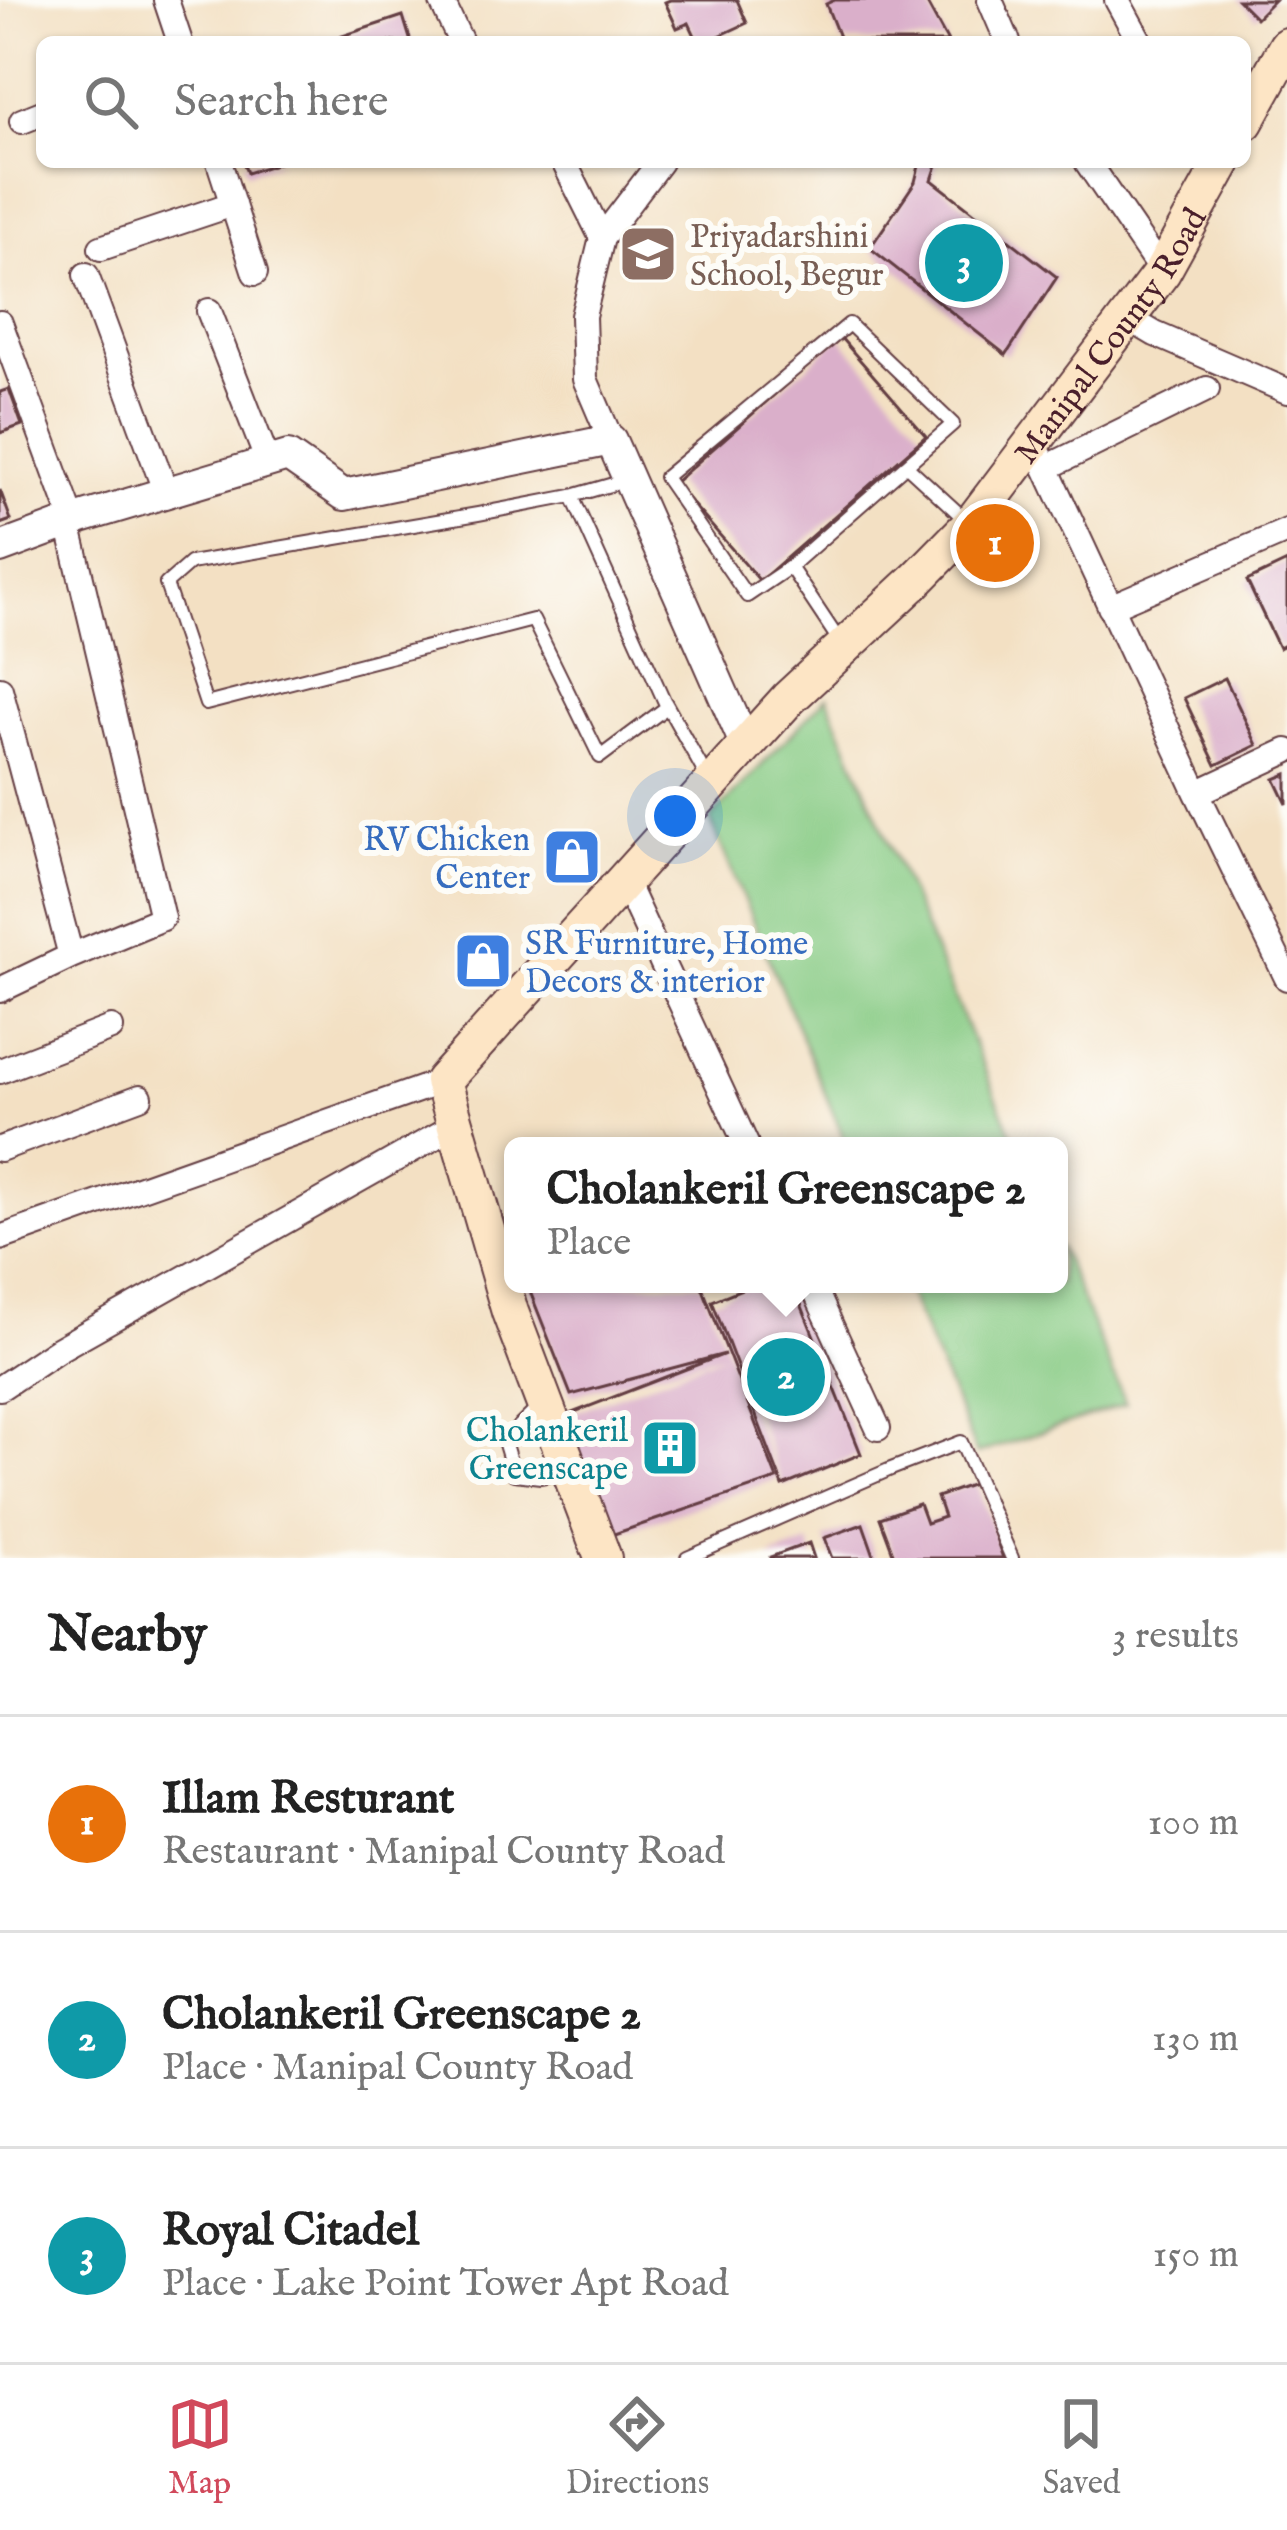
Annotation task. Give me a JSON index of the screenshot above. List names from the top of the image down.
{
  "streets": {
    "main road": ["Manipal County Road"]
  },
  "places": {
    "school or university": ["Priyadarshini School, Begur"],
    "shop": ["RV Chicken Center", "SR Furniture, Home Decors & interior"],
    "building": ["Cholankeril Greenscape"]
  },
  "page": {
    "search": "Search here",
    "pins": ["3", "1", "2"],
    "popup": ["Cholankeril Greenscape 2", "Place"],
    "heading": ["Nearby", "3 results"],
    "list": [
      {
        "mark": "1",
        "name": "Illam Resturant",
        "note": "Restaurant · Manipal County Road",
        "value": "100 m"
      },
      {
        "mark": "2",
        "name": "Cholankeril Greenscape 2",
        "note": "Place · Manipal County Road",
        "value": "130 m"
      },
      {
        "mark": "3",
        "name": "Royal Citadel",
        "note": "Place · Lake Point Tower Apt Road",
        "value": "150 m"
      }
    ],
    "nav": ["Map", "Directions", "Saved"]
  }
}
